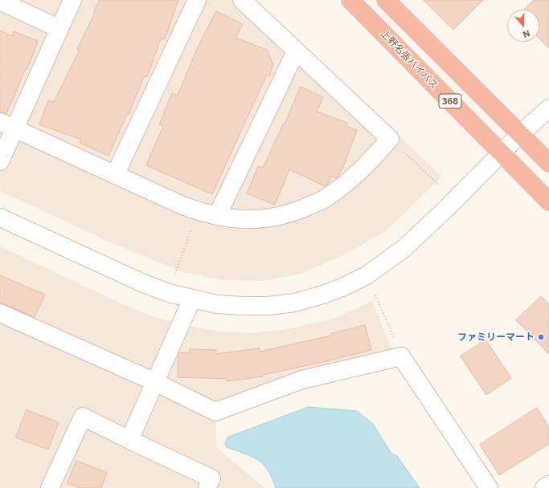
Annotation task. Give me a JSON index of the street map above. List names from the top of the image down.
{
  "streets": {
    "highway": ["上野名張バイパス", "368"]
  },
  "places": ["ファミリーマート"],
  "north": "bottom"
}
